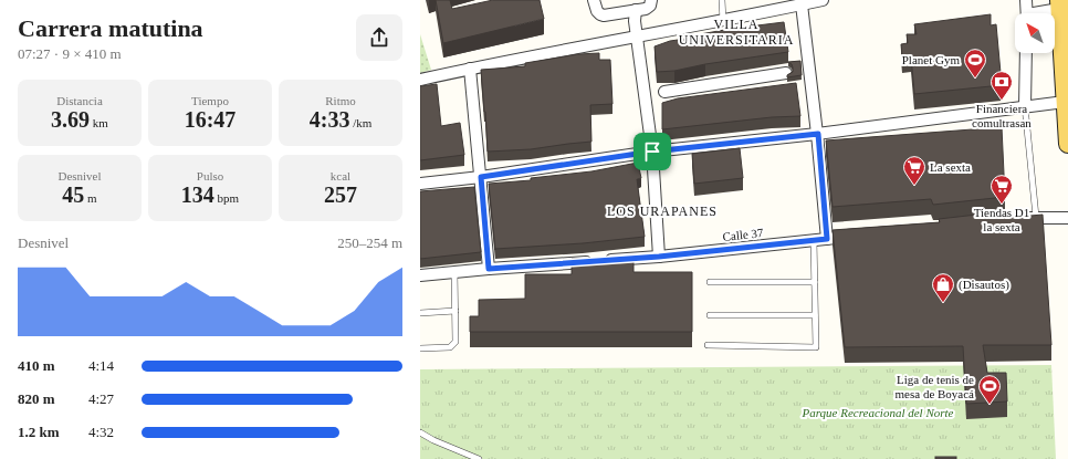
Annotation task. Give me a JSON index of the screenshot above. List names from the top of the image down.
{
  "streets": {
    "street": ["Calle 37"]
  },
  "districts": ["VILLA UNIVERSITARIA", "LOS URAPANES"],
  "parks": ["Parque Recreacional del Norte"],
  "places": {
    "sports": ["Planet Gym", "Liga de tenis de mesa de Boyacá"],
    "bank": ["Financiera comultrasan"],
    "supermarket": ["La sexta", "Tiendas D1 la sexta"],
    "shop": ["(Disautos)"]
  },
  "north": "top left",
  "page": {
    "heading": ["Carrera matutina", "07:27 · 9 × 410 m"],
    "stats": [
      ["Distancia", "3.69 km"],
      ["Tiempo", "16:47"],
      ["Ritmo", "4:33 /km"],
      ["Desnivel", "45 m"],
      ["Pulso", "134 bpm"],
      ["kcal", "257"]
    ],
    "chart": ["Desnivel", "250–254 m"],
    "list": [
      {
        "name": "410 m",
        "note": "4:14"
      },
      {
        "name": "820 m",
        "note": "4:27"
      },
      {
        "name": "1.2 km",
        "note": "4:32"
      }
    ]
  }
}
